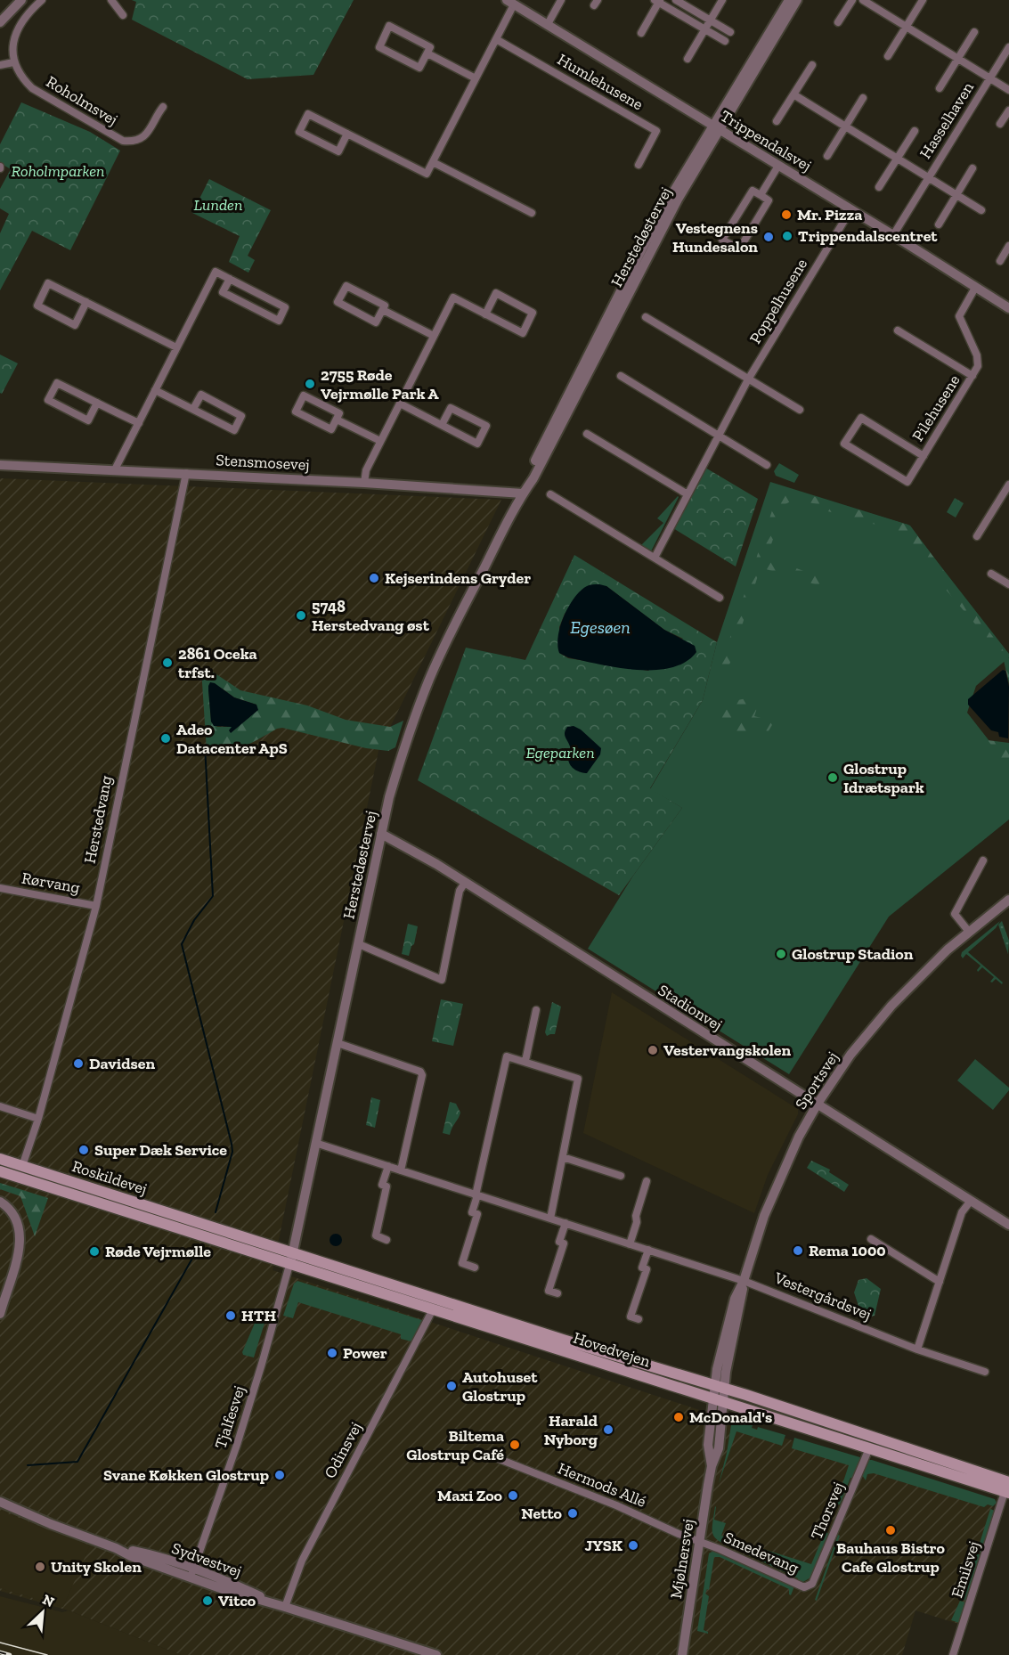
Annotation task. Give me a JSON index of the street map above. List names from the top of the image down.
{
  "streets": {
    "main road": ["Roskildevej", "Hovedvejen"],
    "street": [
      "Humlehusene",
      "Roholmsvej",
      "Hasselhaven",
      "Trippendalsvej",
      "Herstedøstervej",
      "Poppelhusene",
      "Pilehusene",
      "Stensmosevej",
      "Herstedvang",
      "Rørvang",
      "Stadionvej",
      "Sportsvej",
      "Vestergårdsvej",
      "Tjalfesvej",
      "Odinsvej",
      "Hermods Allé",
      "Thorsvej",
      "Smedevang",
      "Mjølnersvej",
      "Sydvestvej",
      "Emilsvej"
    ]
  },
  "crossings": [
    ["Hasselhaven", "Trippendalsvej"],
    ["Trippendalsvej", "Herstedøstervej"],
    ["Trippendalsvej", "Poppelhusene"],
    ["Trippendalsvej", "Pilehusene"],
    ["Herstedøstervej", "Stensmosevej"],
    ["Herstedøstervej", "Stadionvej"],
    ["Herstedøstervej", "Vestergårdsvej"],
    ["Herstedøstervej", "Hovedvejen"],
    ["Herstedøstervej", "Tjalfesvej"],
    ["Stensmosevej", "Herstedvang"],
    ["Herstedvang", "Rørvang"],
    ["Herstedvang", "Roskildevej"],
    ["Stadionvej", "Sportsvej"],
    ["Sportsvej", "Vestergårdsvej"],
    ["Sportsvej", "Hovedvejen"],
    ["Sportsvej", "Mjølnersvej"],
    ["Roskildevej", "Hovedvejen"],
    ["Hovedvejen", "Tjalfesvej"],
    ["Hovedvejen", "Odinsvej"],
    ["Hovedvejen", "Thorsvej"],
    ["Hovedvejen", "Mjølnersvej"],
    ["Hovedvejen", "Emilsvej"],
    ["Tjalfesvej", "Sydvestvej"],
    ["Odinsvej", "Sydvestvej"],
    ["Hermods Allé", "Smedevang"],
    ["Hermods Allé", "Mjølnersvej"],
    ["Thorsvej", "Smedevang"],
    ["Smedevang", "Mjølnersvej"]
  ],
  "water": ["Egesøen"],
  "parks": ["Roholmparken", "Lunden", "Egeparken"],
  "places": [
    "Mr. Pizza",
    "Trippendalscentret",
    "Vestegnens Hundesalon",
    "2755 Røde Vejrmølle Park A",
    "Kejserindens Gryder",
    "5748 Herstedvang øst",
    "2861 Oceka trfst.",
    "Adeo Datacenter ApS",
    "Glostrup Idrætspark",
    "Glostrup Stadion",
    "Vestervangskolen",
    "Davidsen",
    "Super Dæk Service",
    "Rema 1000",
    "Røde Vejrmølle",
    "HTH",
    "Power",
    "Autohuset Glostrup",
    "McDonald's",
    "Harald Nyborg",
    "Biltema Glostrup Café",
    "Svane Køkken Glostrup",
    "Maxi Zoo",
    "Netto",
    "Bauhaus Bistro Cafe Glostrup",
    "JYSK",
    "Unity Skolen",
    "Vitco"
  ],
  "north": "top right"
}
